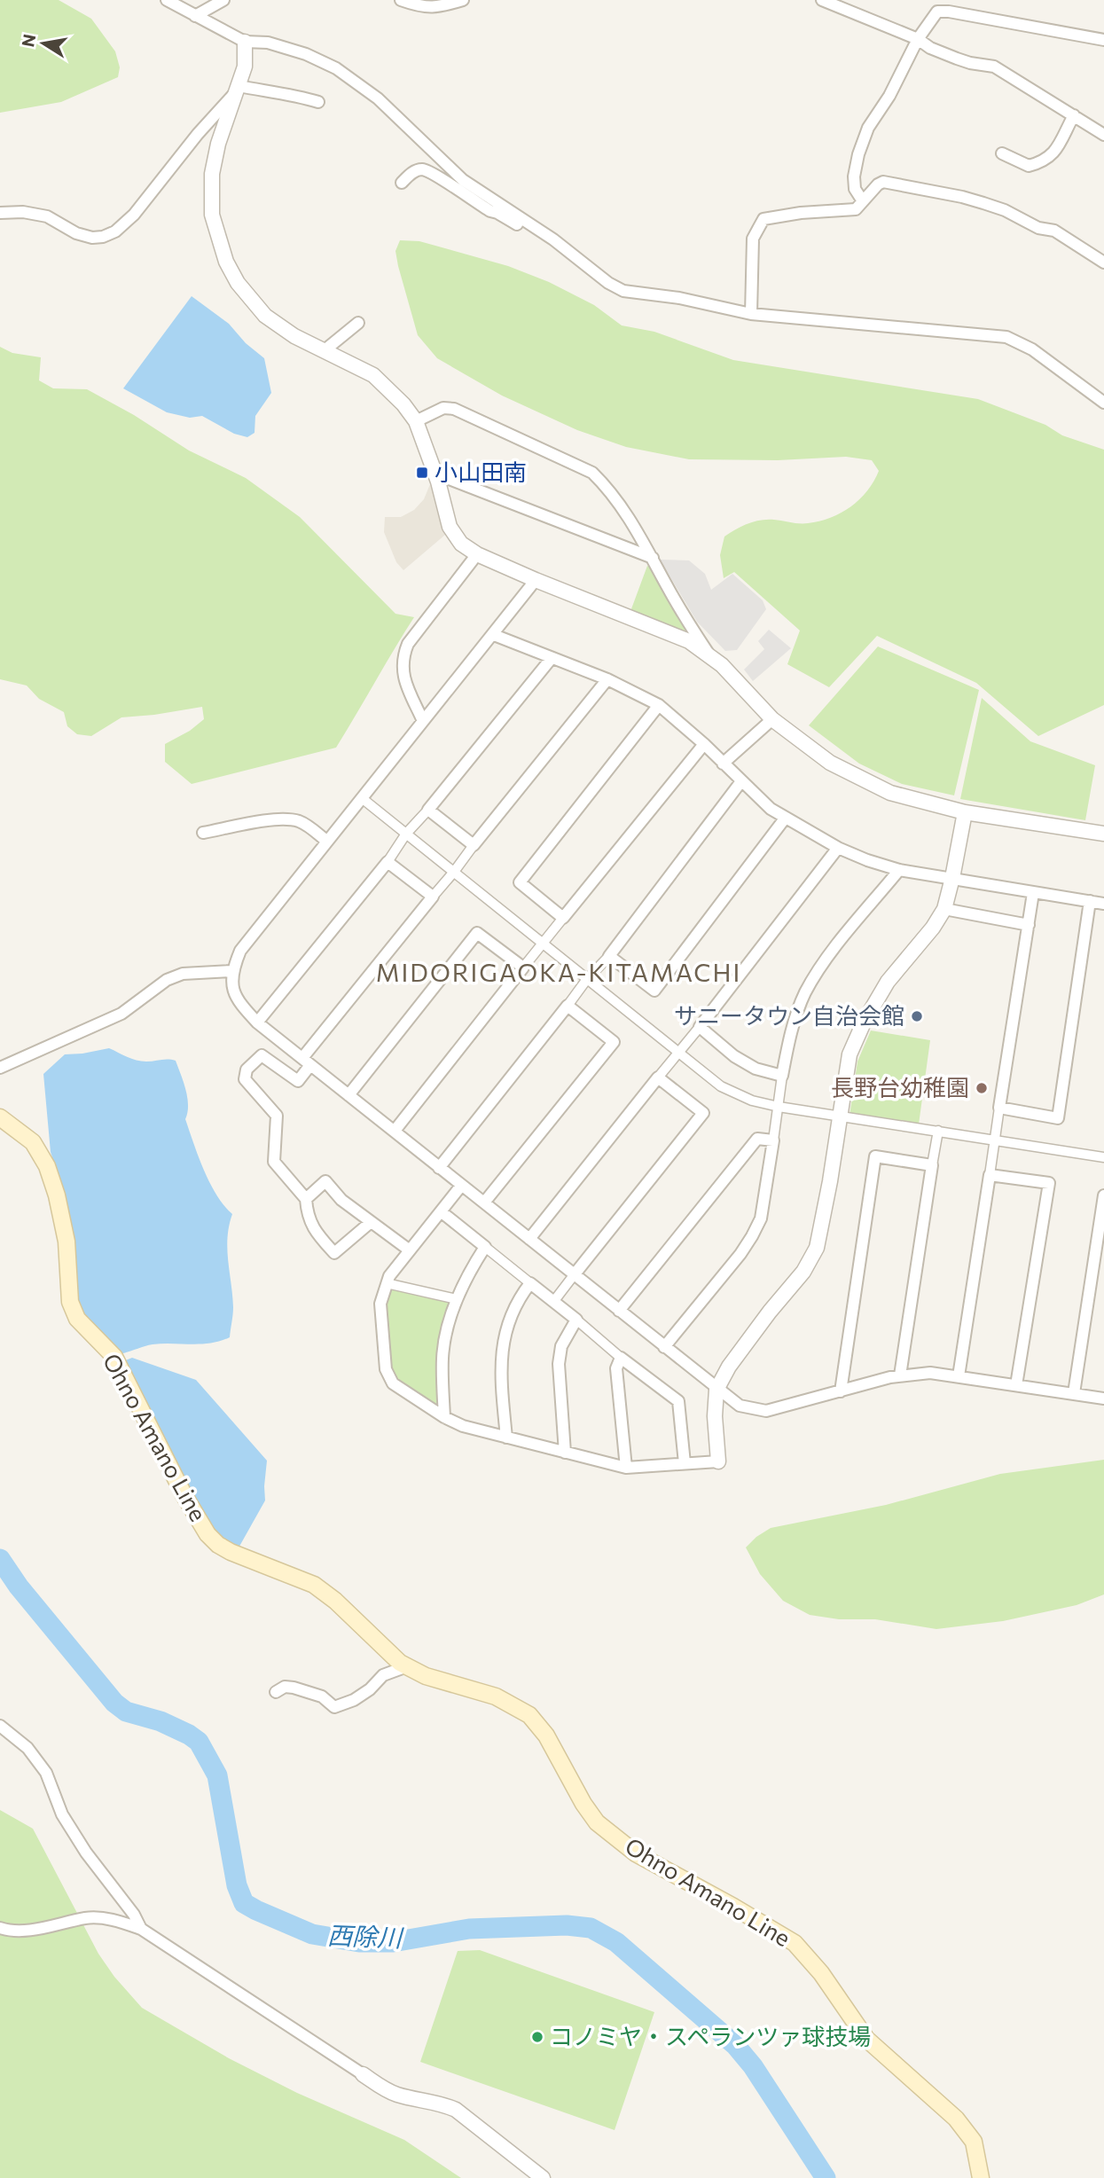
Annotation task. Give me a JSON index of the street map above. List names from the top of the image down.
{
  "streets": {
    "main road": ["Ohno Amano Line"]
  },
  "districts": ["MIDORIGAOKA-KITAMACHI"],
  "water": ["西除川"],
  "places": {
    "transit": ["小山田南"],
    "other": ["サニータウン自治会館", "長野台幼稚園", "コノミヤ・スペランツァ球技場"]
  },
  "north": "left"
}
